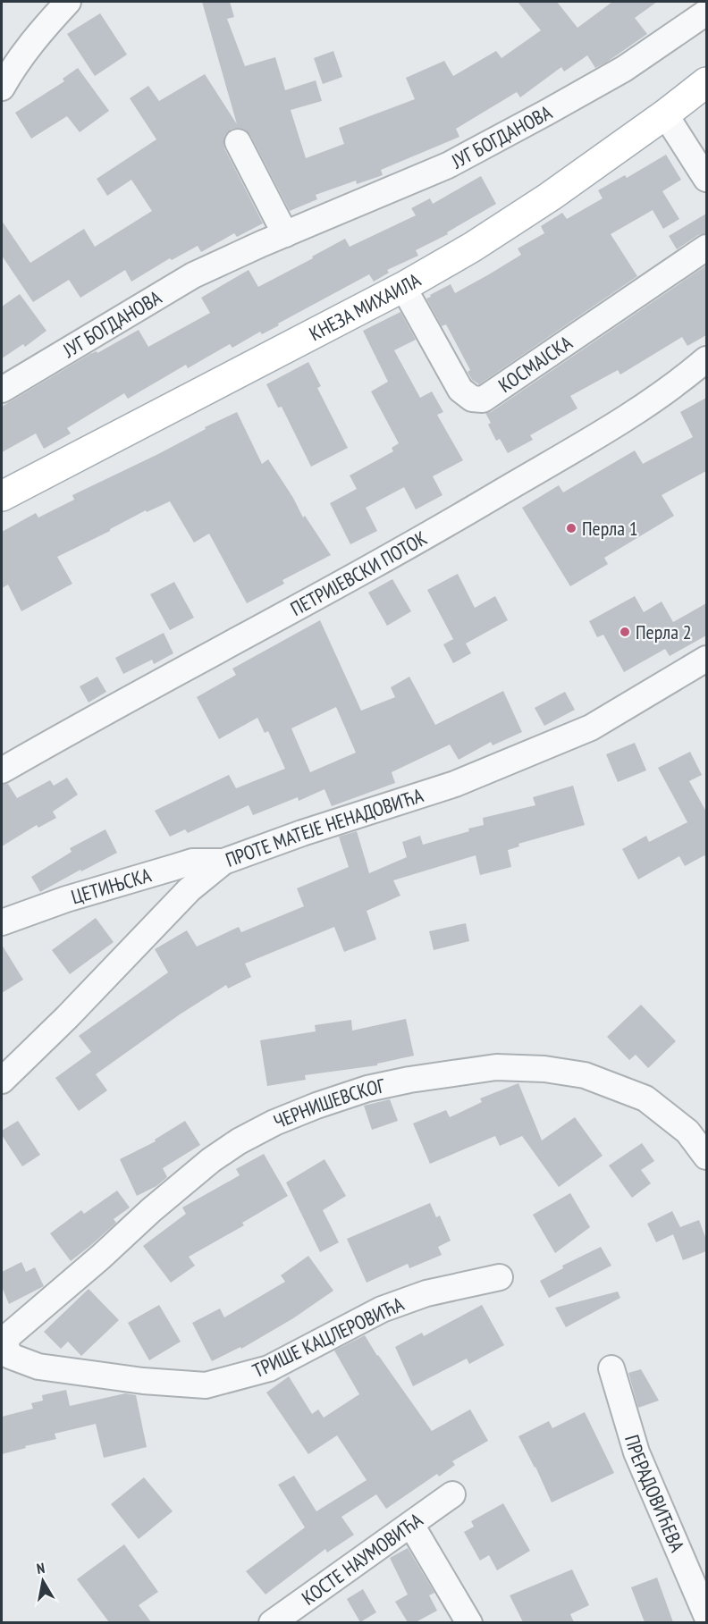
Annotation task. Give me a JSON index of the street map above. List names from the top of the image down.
{
  "streets": {
    "main road": ["КНЕЗА МИХАИЛА"],
    "street": [
      "ЈУГ БОГДАНОВА",
      "КОСМАЈСКА",
      "ПЕТРИЈЕВСКИ ПОТОК",
      "ПРОТЕ МАТЕЈЕ НЕНАДОВИЋА",
      "ЦЕТИЊСКА",
      "ЧЕРНИШЕВСКОГ",
      "ТРИШЕ КАЦЛЕРОВИЋА",
      "ПРЕРАДОВИЋЕВА",
      "КОСТЕ НАУМОВИЋА"
    ]
  },
  "crossings": [
    ["КНЕЗА МИХАИЛА", "КОСМАЈСКА"],
    ["ПРОТЕ МАТЕЈЕ НЕНАДОВИЋА", "ЦЕТИЊСКА"],
    ["ЧЕРНИШЕВСКОГ", "ТРИШЕ КАЦЛЕРОВИЋА"]
  ],
  "places": ["Перла 1", "Перла 2"],
  "north": "top"
}
